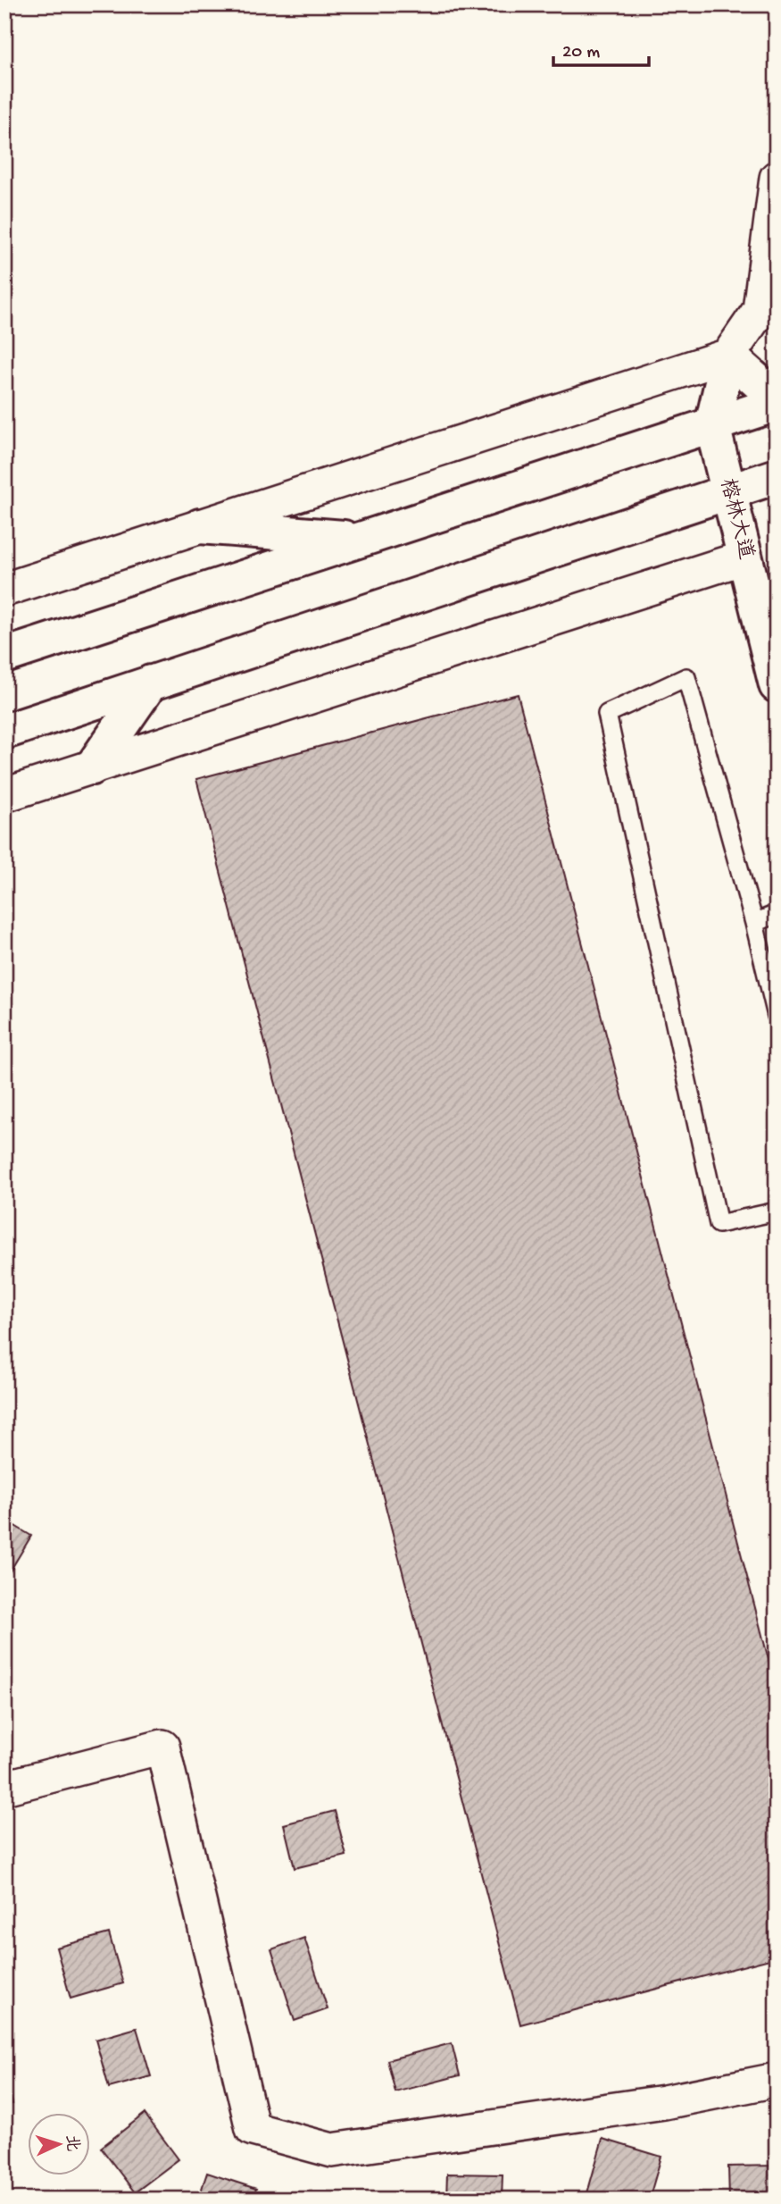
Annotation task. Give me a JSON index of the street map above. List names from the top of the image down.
{
  "streets": {
    "main road": ["榕林大道"]
  },
  "scale_bar": "20 m",
  "north": "right"
}
